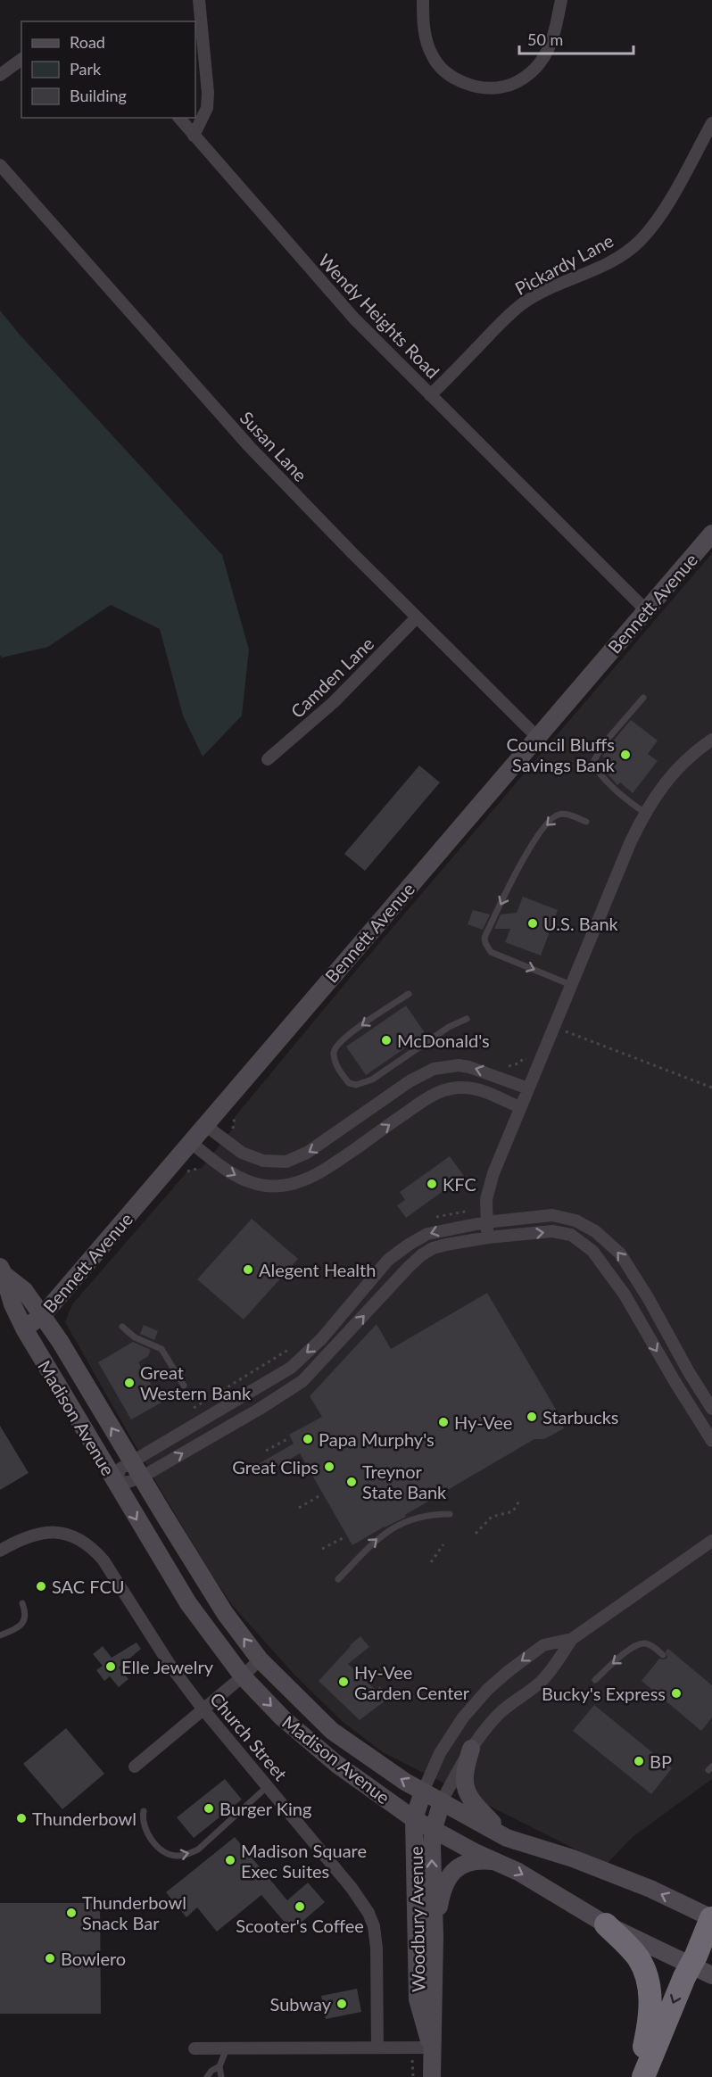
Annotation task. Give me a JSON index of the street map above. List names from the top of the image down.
{
  "streets": {
    "main road": ["Bennett Avenue", "Madison Avenue", "Woodbury Avenue"],
    "street": [
      "Pickardy Lane",
      "Wendy Heights Road",
      "Susan Lane",
      "Camden Lane",
      "Church Street"
    ]
  },
  "crossings": [
    ["Pickardy Lane", "Wendy Heights Road"],
    ["Wendy Heights Road", "Bennett Avenue"],
    ["Susan Lane", "Bennett Avenue"],
    ["Susan Lane", "Camden Lane"],
    ["Bennett Avenue", "Madison Avenue"],
    ["Madison Avenue", "Woodbury Avenue"]
  ],
  "places": [
    "Council Bluffs Savings Bank",
    "U.S. Bank",
    "McDonald's",
    "KFC",
    "Alegent Health",
    "Great Western Bank",
    "Starbucks",
    "Hy-Vee",
    "Papa Murphy's",
    "Great Clips",
    "Treynor State Bank",
    "SAC FCU",
    "Elle Jewelry",
    "Hy-Vee Garden Center",
    "Bucky's Express",
    "BP",
    "Burger King",
    "Thunderbowl",
    "Madison Square Exec Suites",
    "Scooter's Coffee",
    "Thunderbowl Snack Bar",
    "Bowlero",
    "Subway"
  ],
  "legend": ["Road", "Park", "Building"],
  "scale_bar": "50 m"
}
